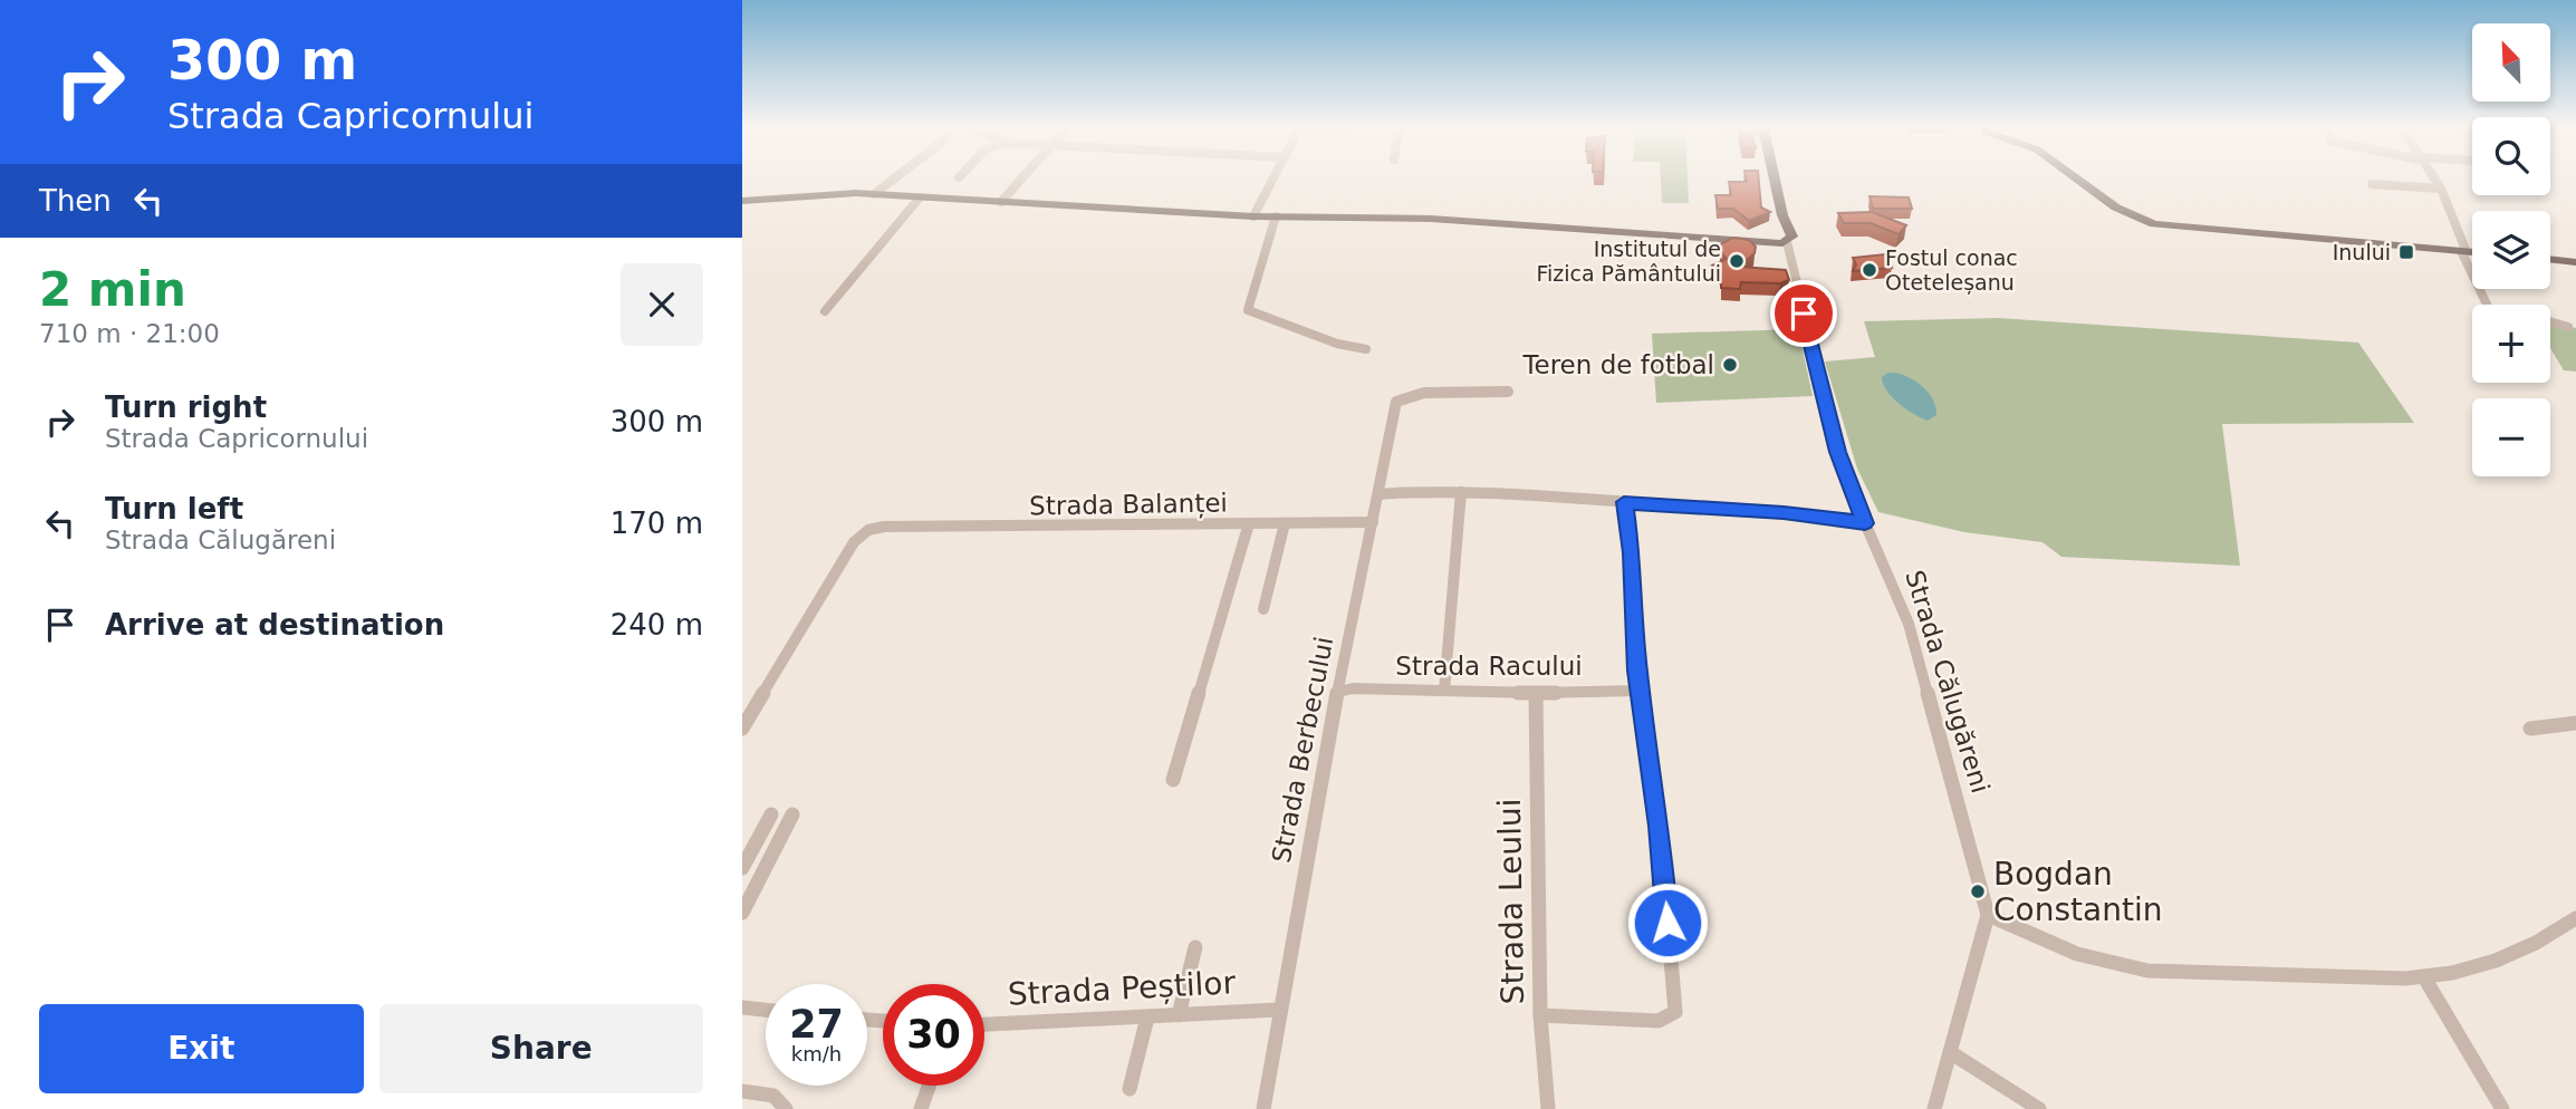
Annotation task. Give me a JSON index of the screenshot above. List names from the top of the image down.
{
  "streets": {
    "main road": ["Strada Călugăreni"],
    "street": [
      "Strada Balanței",
      "Strada Racului",
      "Strada Berbecului",
      "Strada Leului",
      "Strada Peștilor"
    ]
  },
  "crossings": [
    ["Strada Balanței", "Strada Berbecului"],
    ["Strada Racului", "Strada Berbecului"],
    ["Strada Racului", "Strada Leului"],
    ["Strada Berbecului", "Strada Peștilor"]
  ],
  "places": {
    "transit": ["Inului"],
    "other": [
      "Institutul de Fizica Pământului",
      "Fostul conac Oteteleșanu",
      "Teren de fotbal",
      "Bogdan Constantin"
    ]
  },
  "north": "top left",
  "page": {
    "turn": ["300 m", "Strada Capricornului"],
    "map_buttons": ["+", "−"],
    "then": "Then",
    "heading": ["2 min", "710 m · 21:00"],
    "list": [
      {
        "name": "Turn right",
        "note": "Strada Capricornului",
        "value": "300 m"
      },
      {
        "name": "Turn left",
        "note": "Strada Călugăreni",
        "value": "170 m"
      },
      {
        "name": "Arrive at destination",
        "value": "240 m"
      }
    ],
    "speed": "27 km/h",
    "limit": "30",
    "buttons": ["Exit", "Share"]
  }
}
